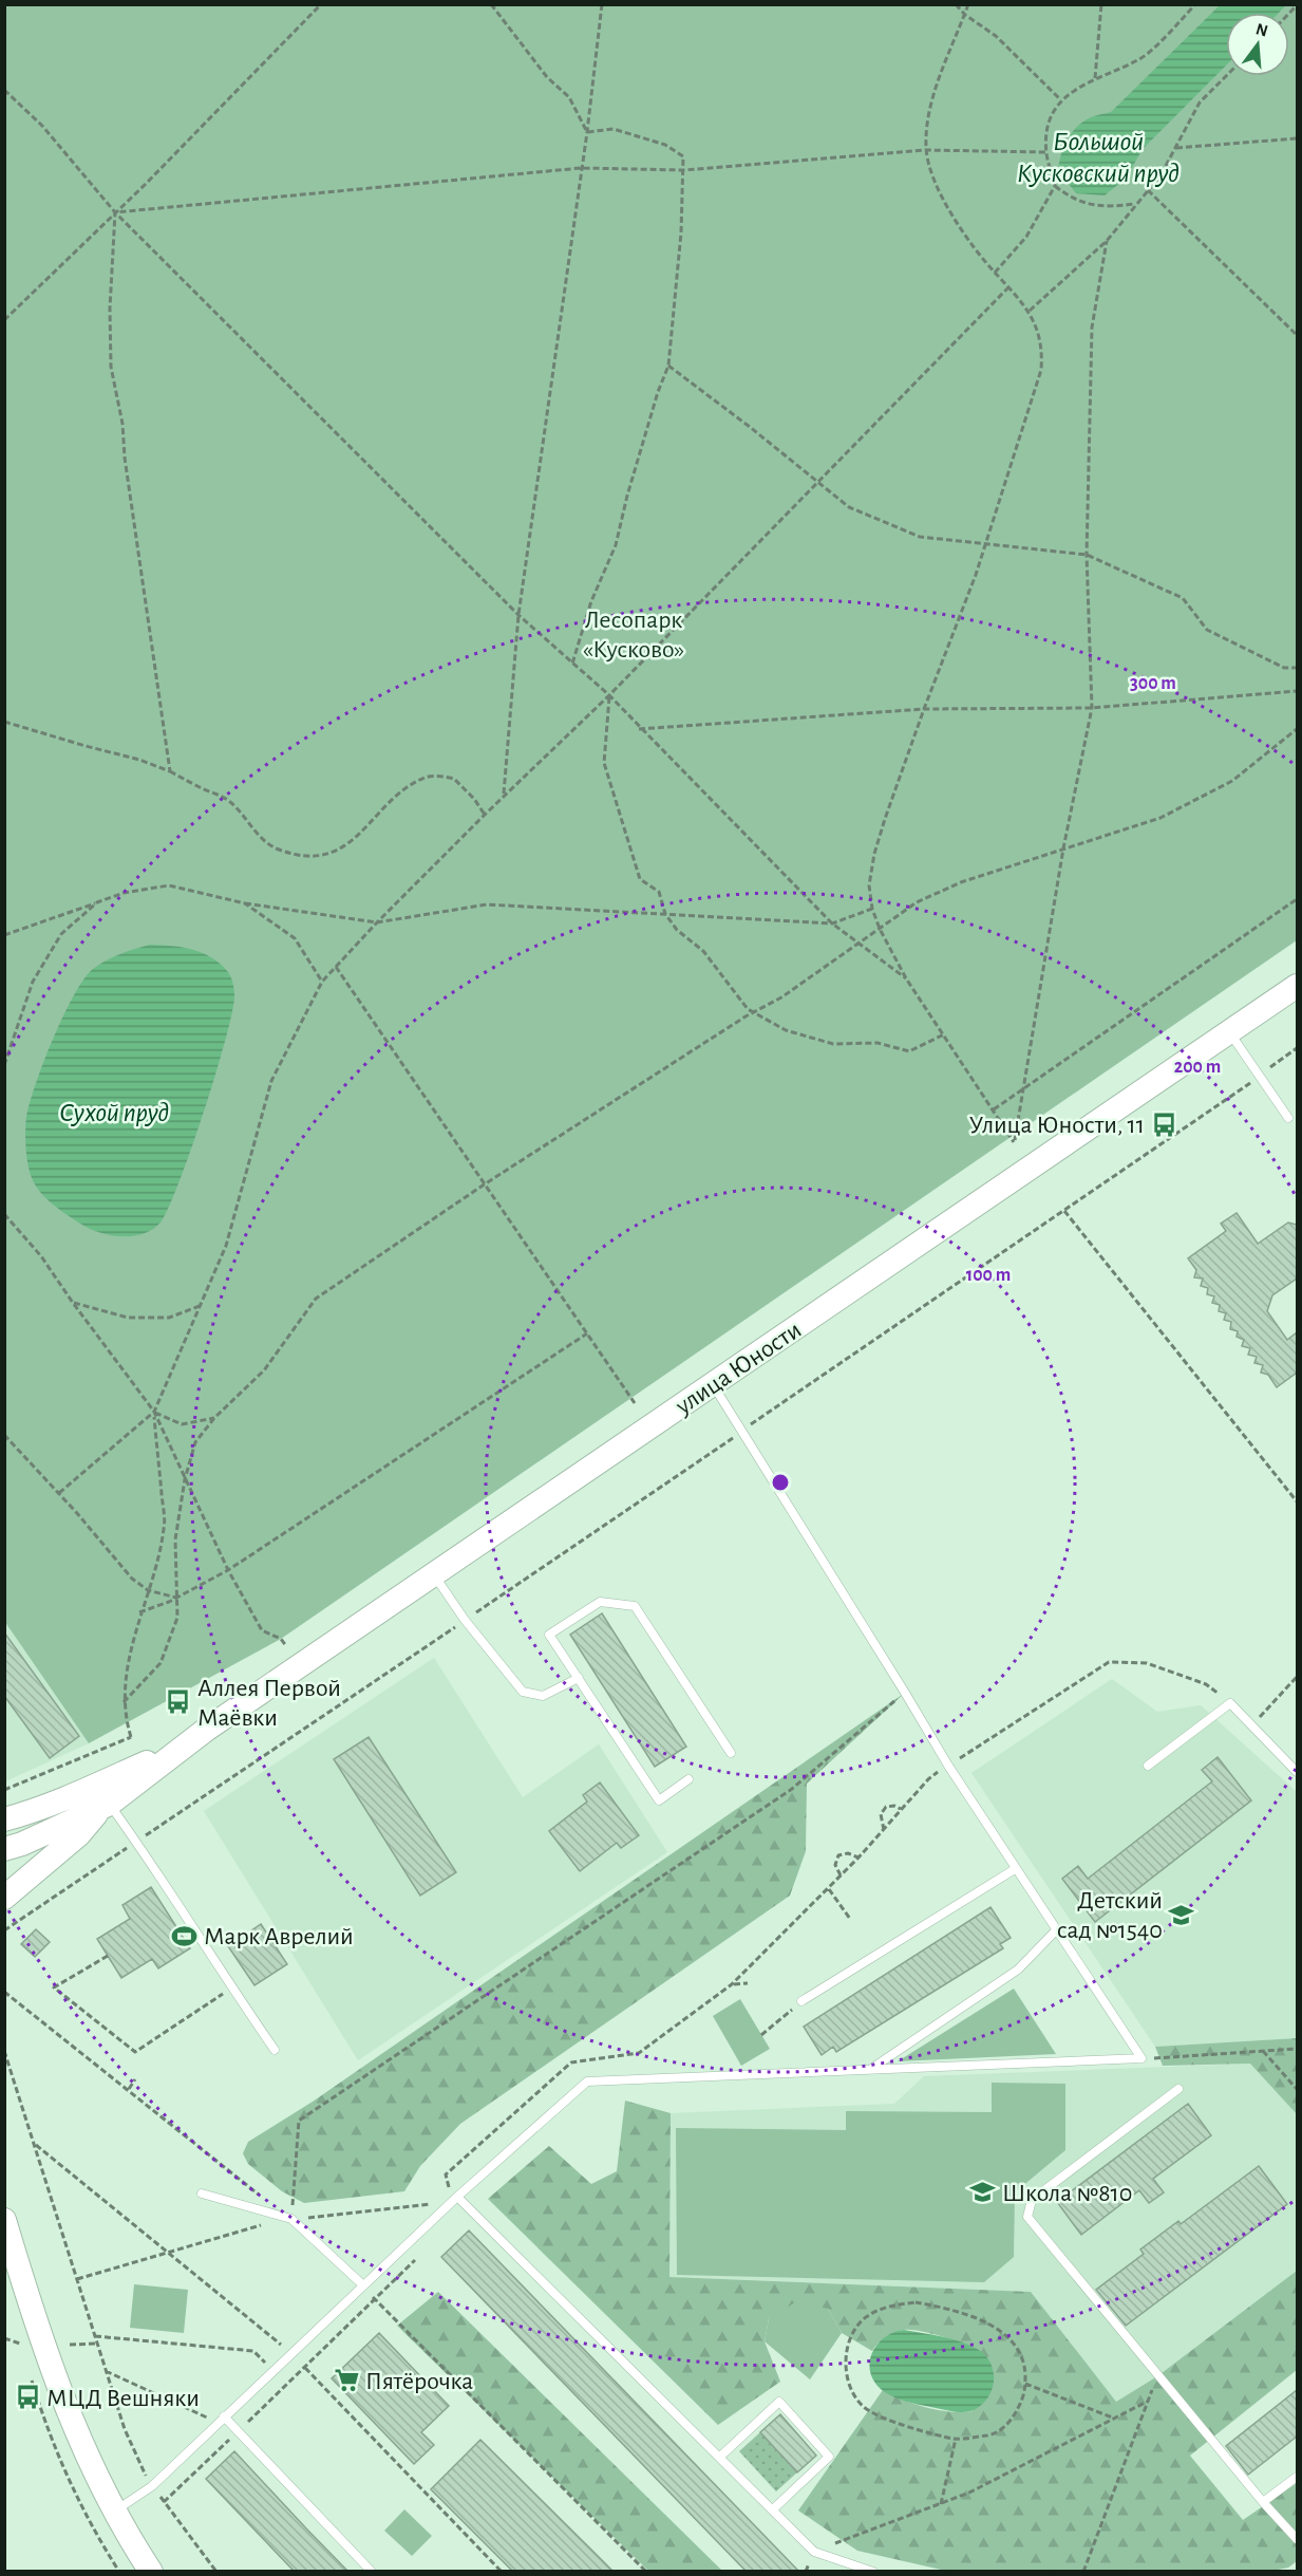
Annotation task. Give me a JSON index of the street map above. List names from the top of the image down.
{
  "streets": {
    "main road": ["улица Юности"]
  },
  "water": ["Большой Кусковский пруд", "Сухой пруд"],
  "parks": ["Лесопарк «Кусково»"],
  "places": {
    "bus stop": ["Улица Юности, 11", "Аллея Первой Маёвки", "МЦД Вешняки"],
    "school or university": ["Детский сад №1540", "Школа №810"],
    "sports": ["Марк Аврелий"],
    "supermarket": ["Пятёрочка"]
  },
  "north": "top",
  "rings": ["300 m", "200 m", "100 m"]
}
